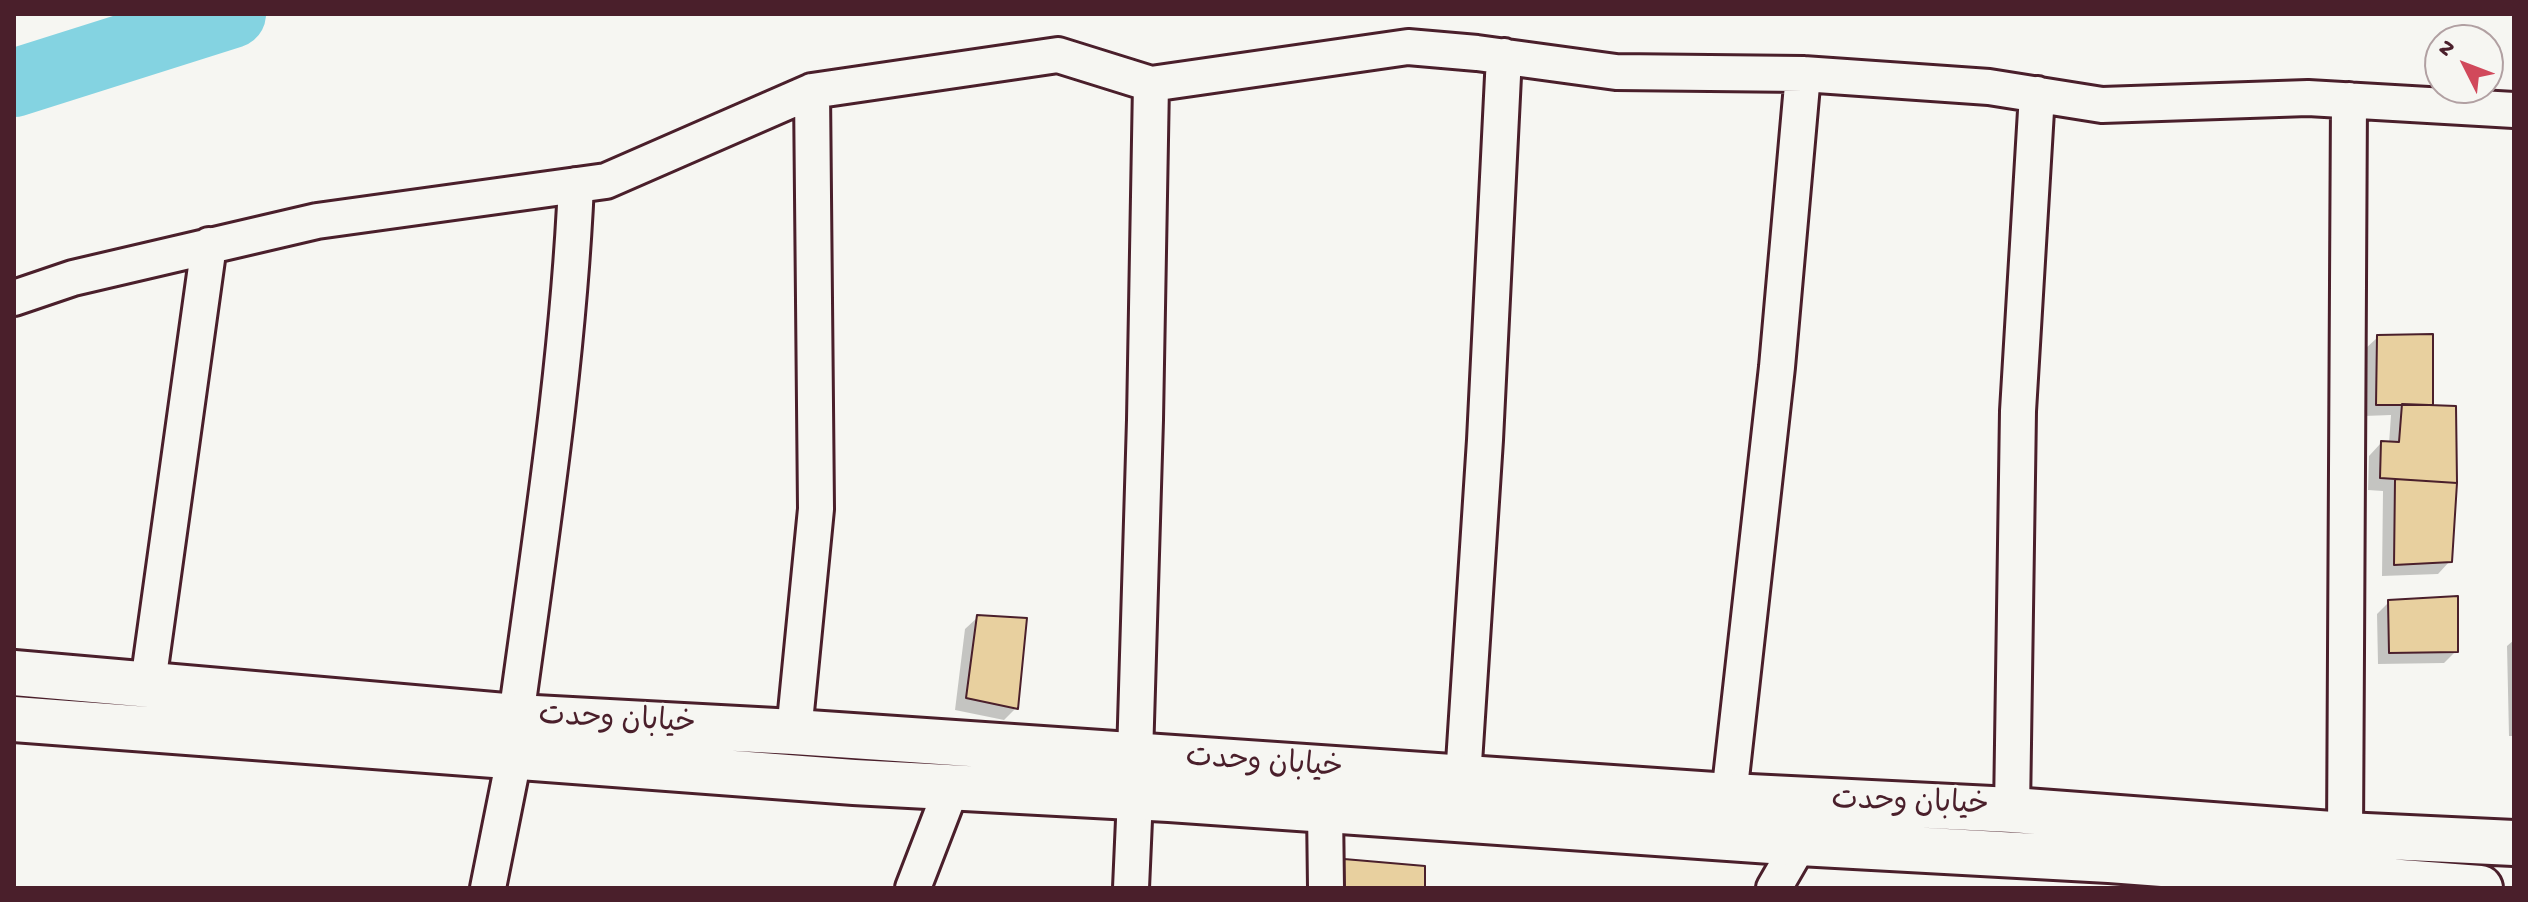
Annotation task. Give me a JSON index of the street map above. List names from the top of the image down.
{
  "streets": {
    "street": ["خیابان وحدت"]
  },
  "north": "top left"
}
